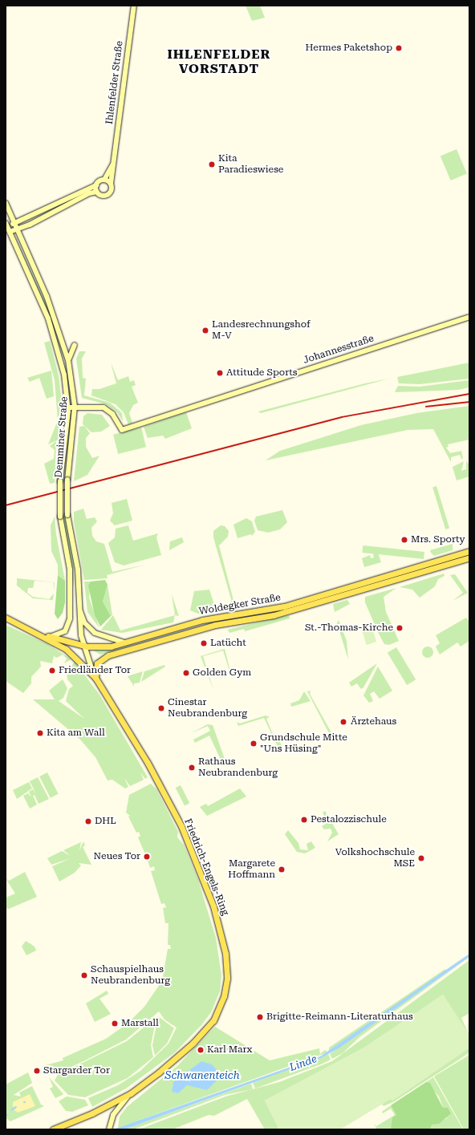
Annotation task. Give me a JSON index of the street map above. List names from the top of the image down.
{
  "streets": {
    "main road": [
      "Ihlenfelder Straße",
      "Johannesstraße",
      "Demminer Straße",
      "Woldegker Straße",
      "Friedrich-Engels-Ring"
    ]
  },
  "crossings": [
    ["Ihlenfelder Straße", "Demminer Straße"],
    ["Johannesstraße", "Demminer Straße"],
    ["Demminer Straße", "Woldegker Straße"],
    ["Demminer Straße", "Friedrich-Engels-Ring"],
    ["Woldegker Straße", "Friedrich-Engels-Ring"]
  ],
  "districts": ["IHLENFELDER VORSTADT"],
  "water": ["Linde", "Schwanenteich"],
  "places": [
    "Hermes Paketshop",
    "Kita Paradieswiese",
    "Landesrechnungshof M-V",
    "Attitude Sports",
    "Mrs. Sporty",
    "St.-Thomas-Kirche",
    "Latücht",
    "Friedländer Tor",
    "Golden Gym",
    "Cinestar Neubrandenburg",
    "Ärztehaus",
    "Kita am Wall",
    "Grundschule Mitte \"Uns Hüsing\"",
    "Rathaus Neubrandenburg",
    "Pestalozzischule",
    "DHL",
    "Neues Tor",
    "Volkshochschule MSE",
    "Margarete Hoffmann",
    "Schauspielhaus Neubrandenburg",
    "Brigitte-Reimann-Literaturhaus",
    "Marstall",
    "Karl Marx",
    "Stargarder Tor"
  ]
}
